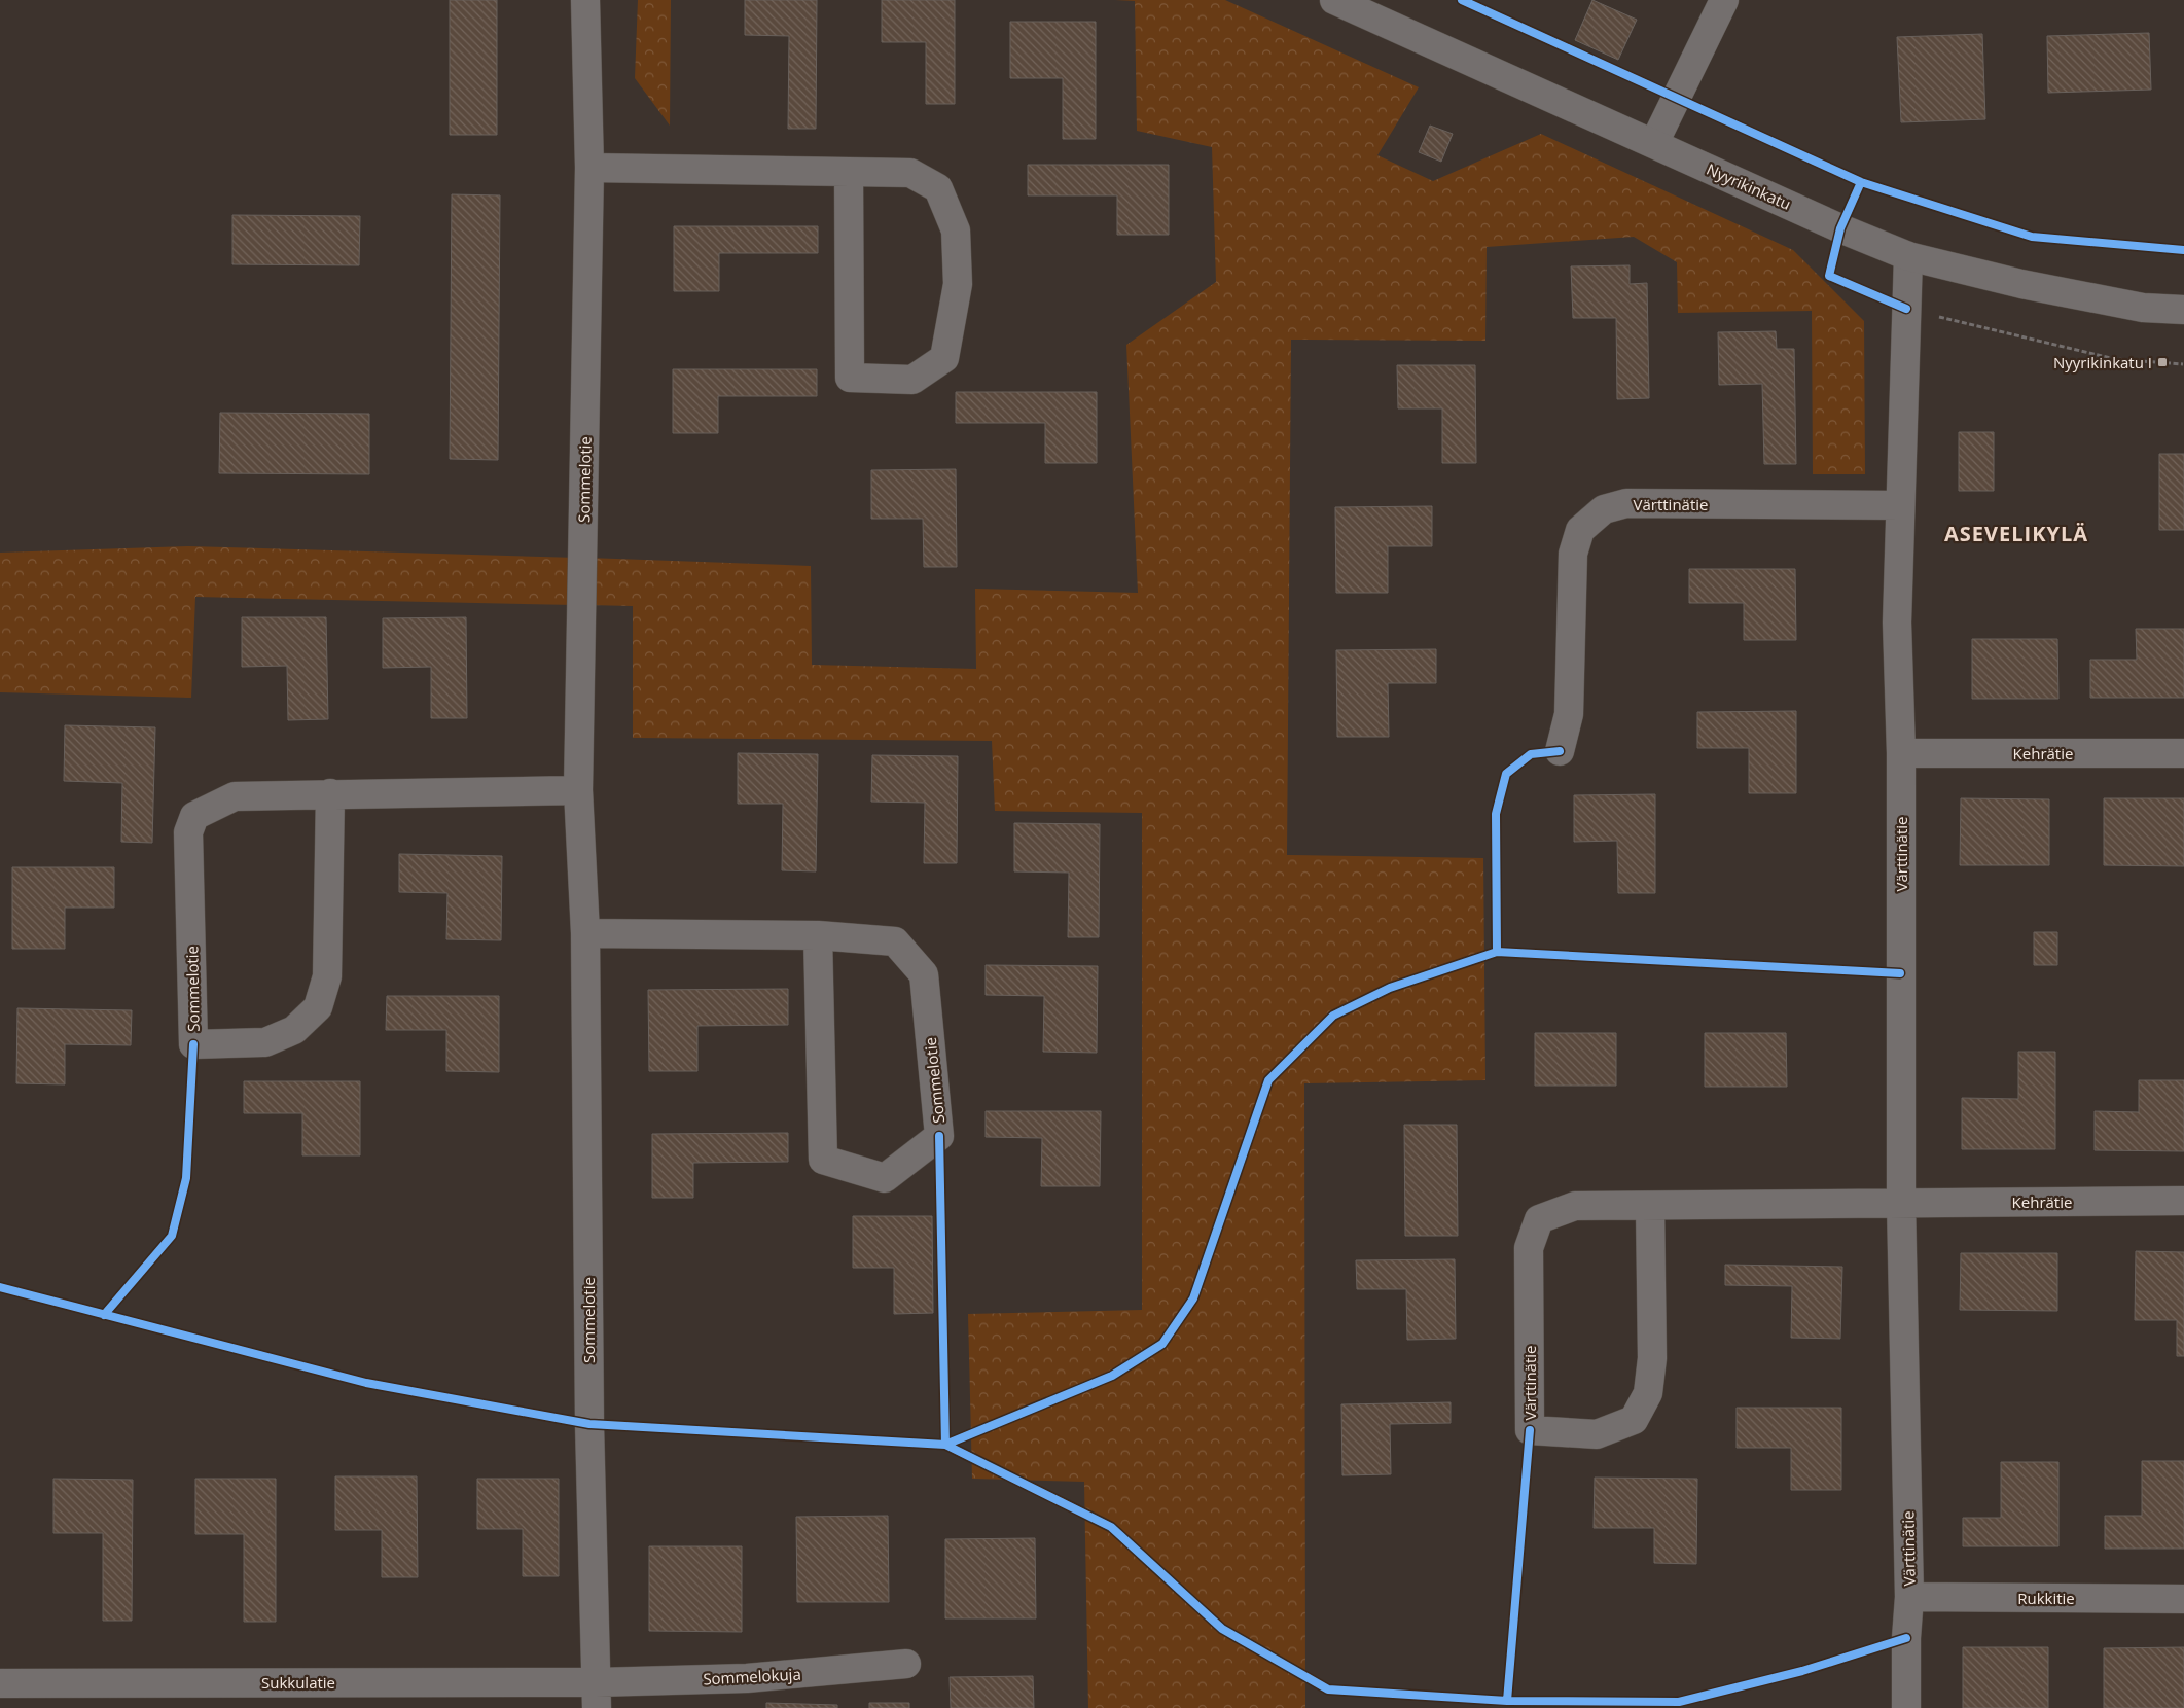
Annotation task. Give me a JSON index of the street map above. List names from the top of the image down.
{
  "streets": {
    "street": [
      "Nyyrikinkatu",
      "Sommelotie",
      "Värttinätie",
      "Kehrätie",
      "Rukkitie",
      "Sommelokuja",
      "Sukkulatie"
    ]
  },
  "crossings": [
    ["Nyyrikinkatu", "Värttinätie"],
    ["Sommelotie", "Sommelokuja"],
    ["Sommelotie", "Sukkulatie"],
    ["Värttinätie", "Kehrätie"],
    ["Värttinätie", "Rukkitie"],
    ["Sommelokuja", "Sukkulatie"]
  ],
  "districts": ["ASEVELIKYLÄ"],
  "places": {
    "transit": ["Nyyrikinkatu I"]
  }
}
